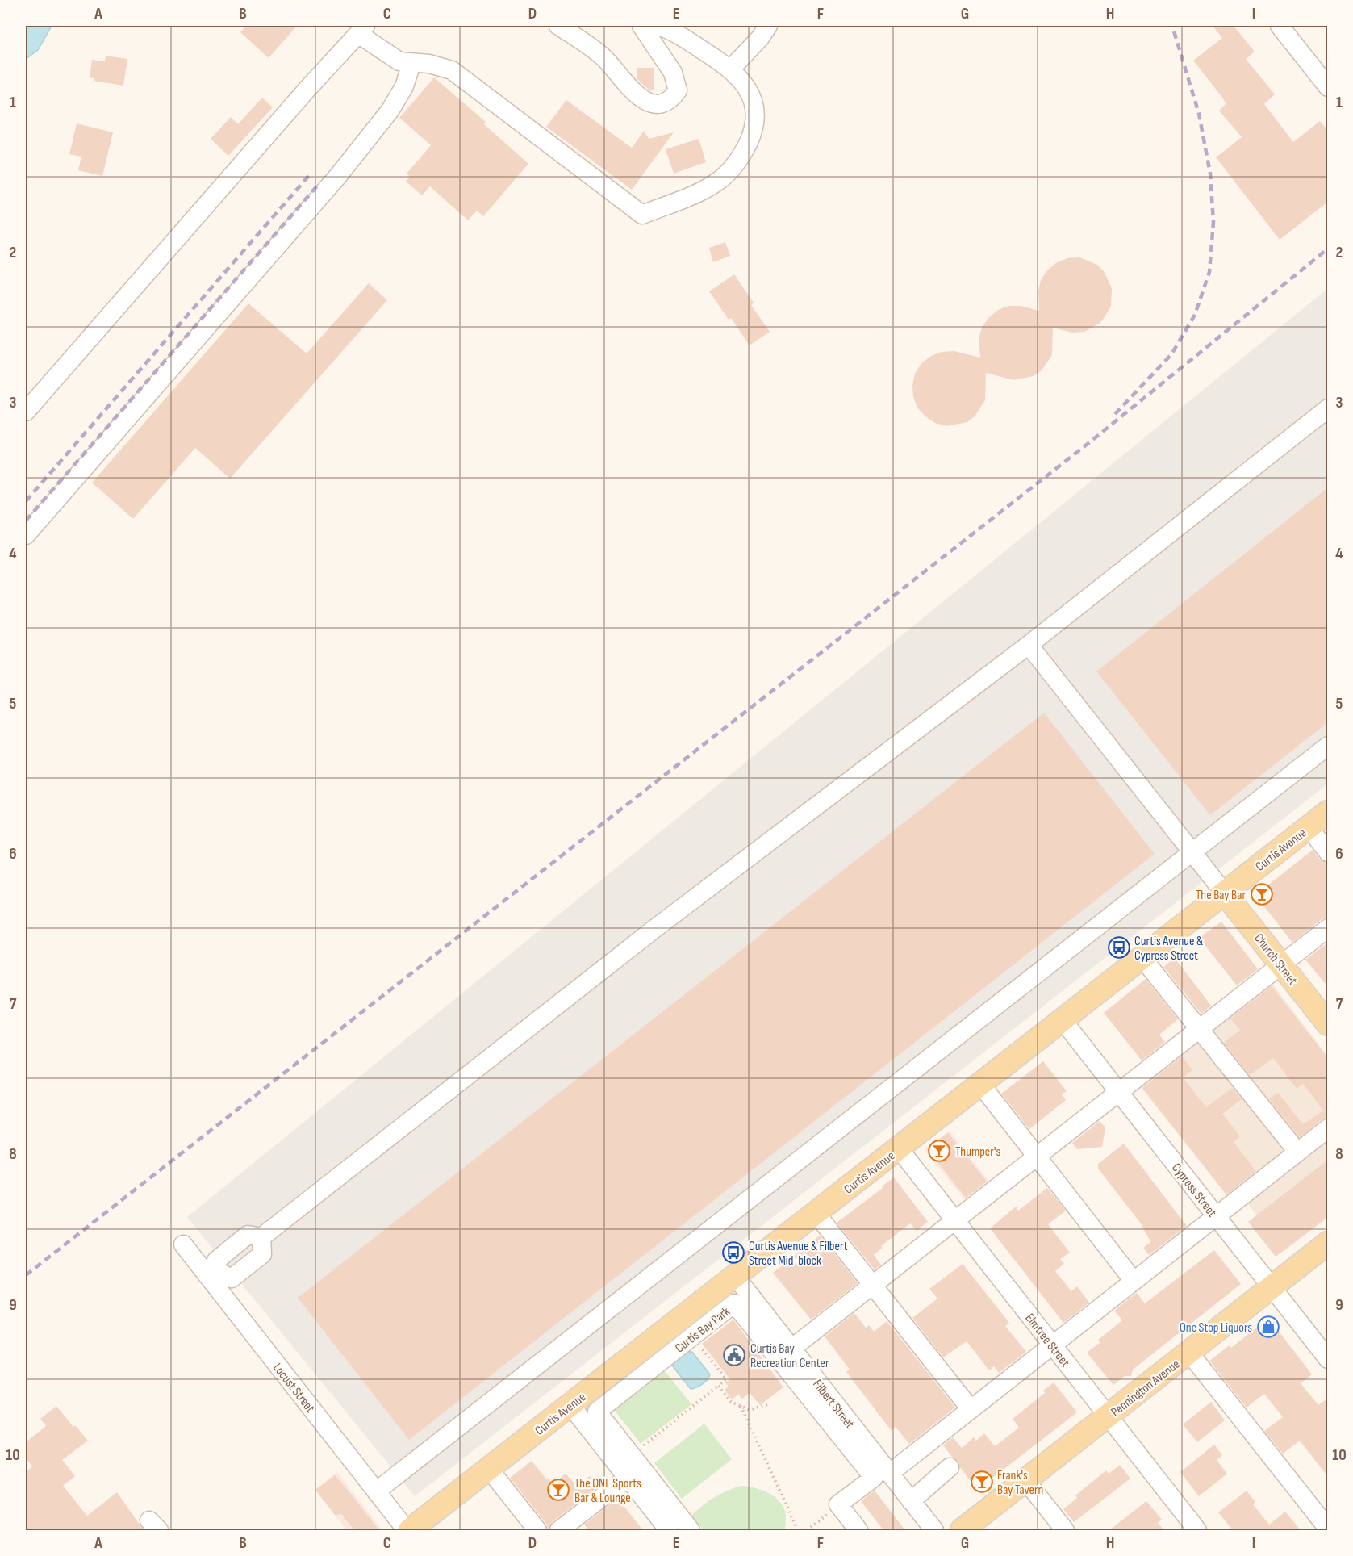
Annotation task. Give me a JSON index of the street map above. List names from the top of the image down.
{
  "streets": {
    "main road": ["Curtis Avenue", "Church Street", "Pennington Avenue"],
    "street": [
      "Cypress Street",
      "Curtis Bay Park",
      "Elmtree Street",
      "Locust Street",
      "Filbert Street"
    ]
  },
  "crossings": [
    ["Curtis Avenue", "Church Street"],
    ["Curtis Avenue", "Cypress Street"],
    ["Curtis Avenue", "Elmtree Street"],
    ["Curtis Avenue", "Locust Street"],
    ["Curtis Avenue", "Filbert Street"],
    ["Cypress Street", "Pennington Avenue"],
    ["Elmtree Street", "Pennington Avenue"]
  ],
  "places": {
    "bar": [
      "The Bay Bar",
      "Thumper's",
      "Frank's Bay Tavern",
      "The ONE Sports Bar & Lounge"
    ],
    "bus stop": ["Curtis Avenue & Cypress Street", "Curtis Avenue & Filbert Street Mid-block"],
    "shop": ["One Stop Liquors"],
    "public building": ["Curtis Bay Recreation Center"]
  },
  "grid": {
    "columns": [
      "A",
      "B",
      "C",
      "D",
      "E",
      "F",
      "G",
      "H",
      "I"
    ],
    "rows": [
      "1",
      "2",
      "3",
      "4",
      "5",
      "6",
      "7",
      "8",
      "9",
      "10"
    ]
  }
}
